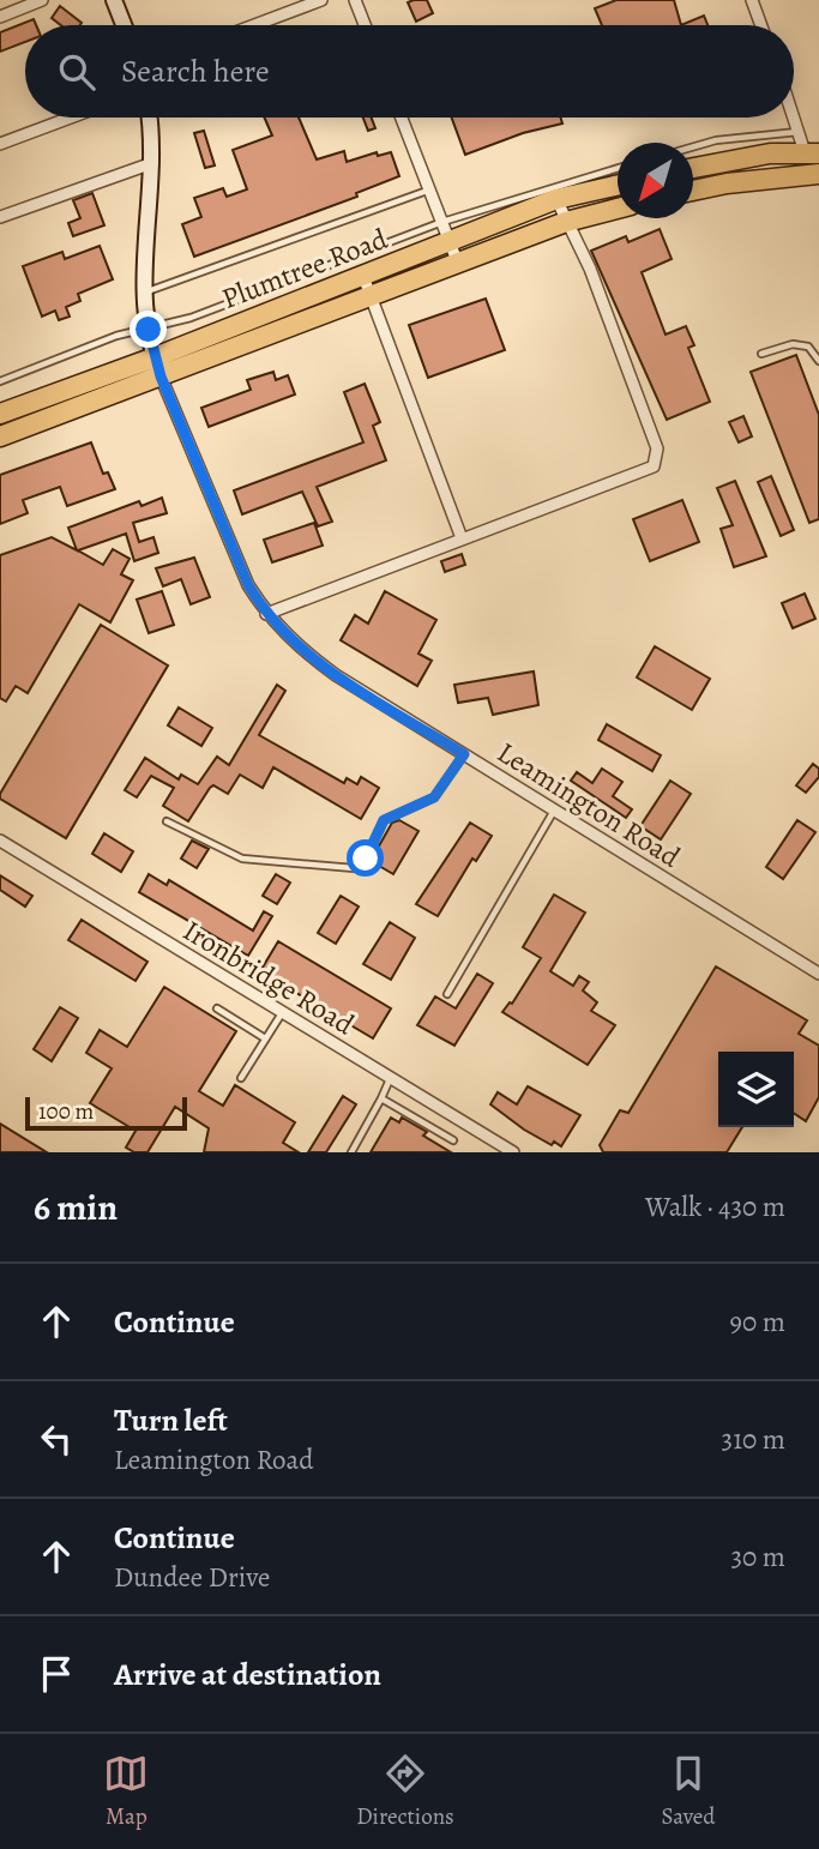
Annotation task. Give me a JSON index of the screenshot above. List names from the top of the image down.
{
  "streets": {
    "highway": ["Plumtree Road"],
    "street": ["Leamington Road", "Ironbridge Road"]
  },
  "crossings": [
    ["Plumtree Road", "Leamington Road"]
  ],
  "scale_bar": "100 m",
  "north": "bottom left",
  "page": {
    "search": "Search here",
    "scale": "100 m",
    "heading": ["6 min", "Walk · 430 m"],
    "list": [
      ["Continue", "90 m"],
      ["Turn left", "Leamington Road", "310 m"],
      ["Continue", "Dundee Drive", "30 m"],
      "Arrive at destination"
    ],
    "nav": ["Map", "Directions", "Saved"]
  }
}
